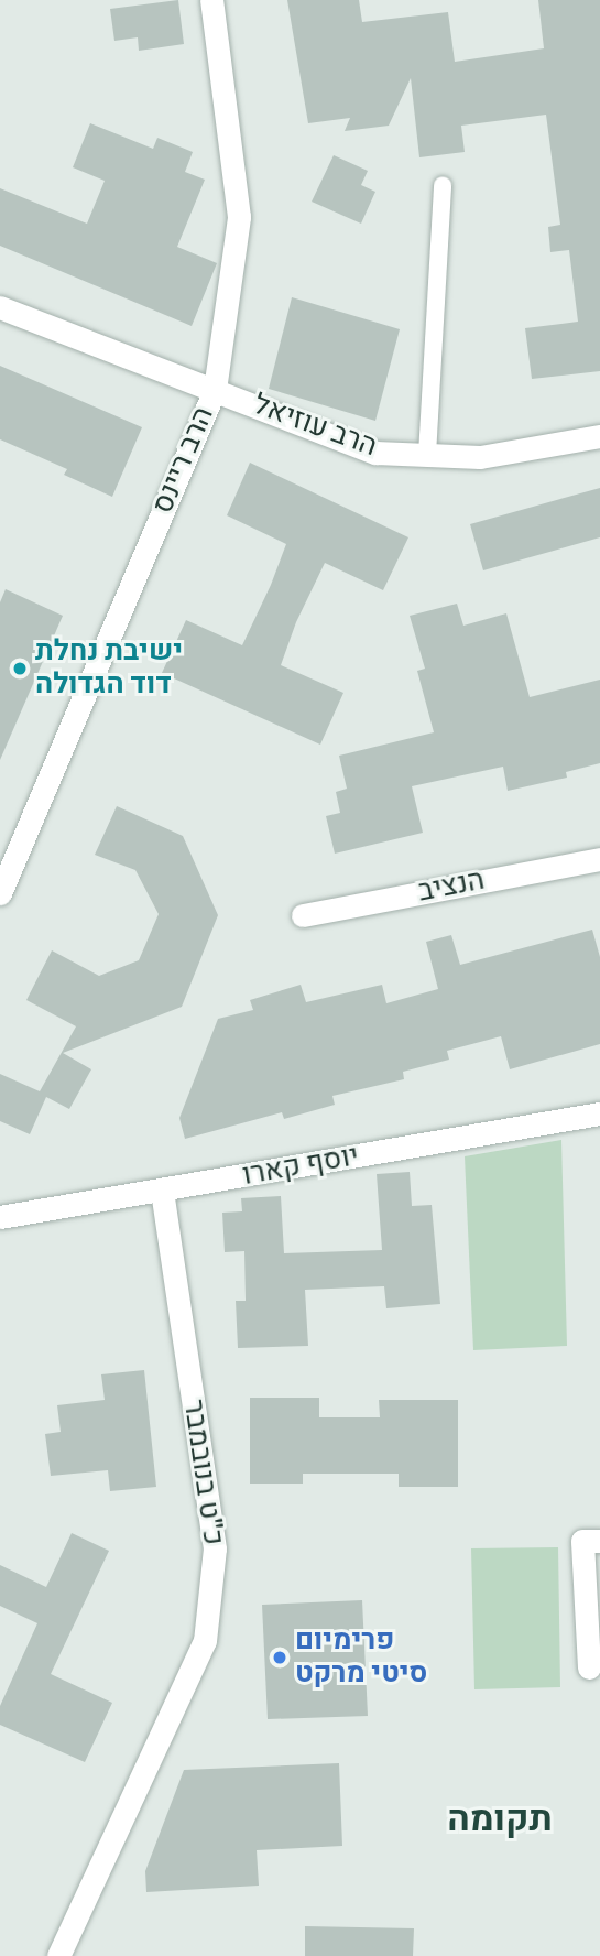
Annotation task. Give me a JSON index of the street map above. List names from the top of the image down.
{
  "streets": {
    "street": [
      "הרב עוזיאל",
      "הרב ריינס",
      "הנציב",
      "יוסף קארו",
      "כ\"ט בנובמבר"
    ]
  },
  "crossings": [
    ["הרב עוזיאל", "הרב ריינס"],
    ["יוסף קארו", "כ\"ט בנובמבר"]
  ],
  "districts": ["תקומה"],
  "places": ["ישיבת נחלת דוד הגדולה", "פרימיום סיטי מרקט"]
}
